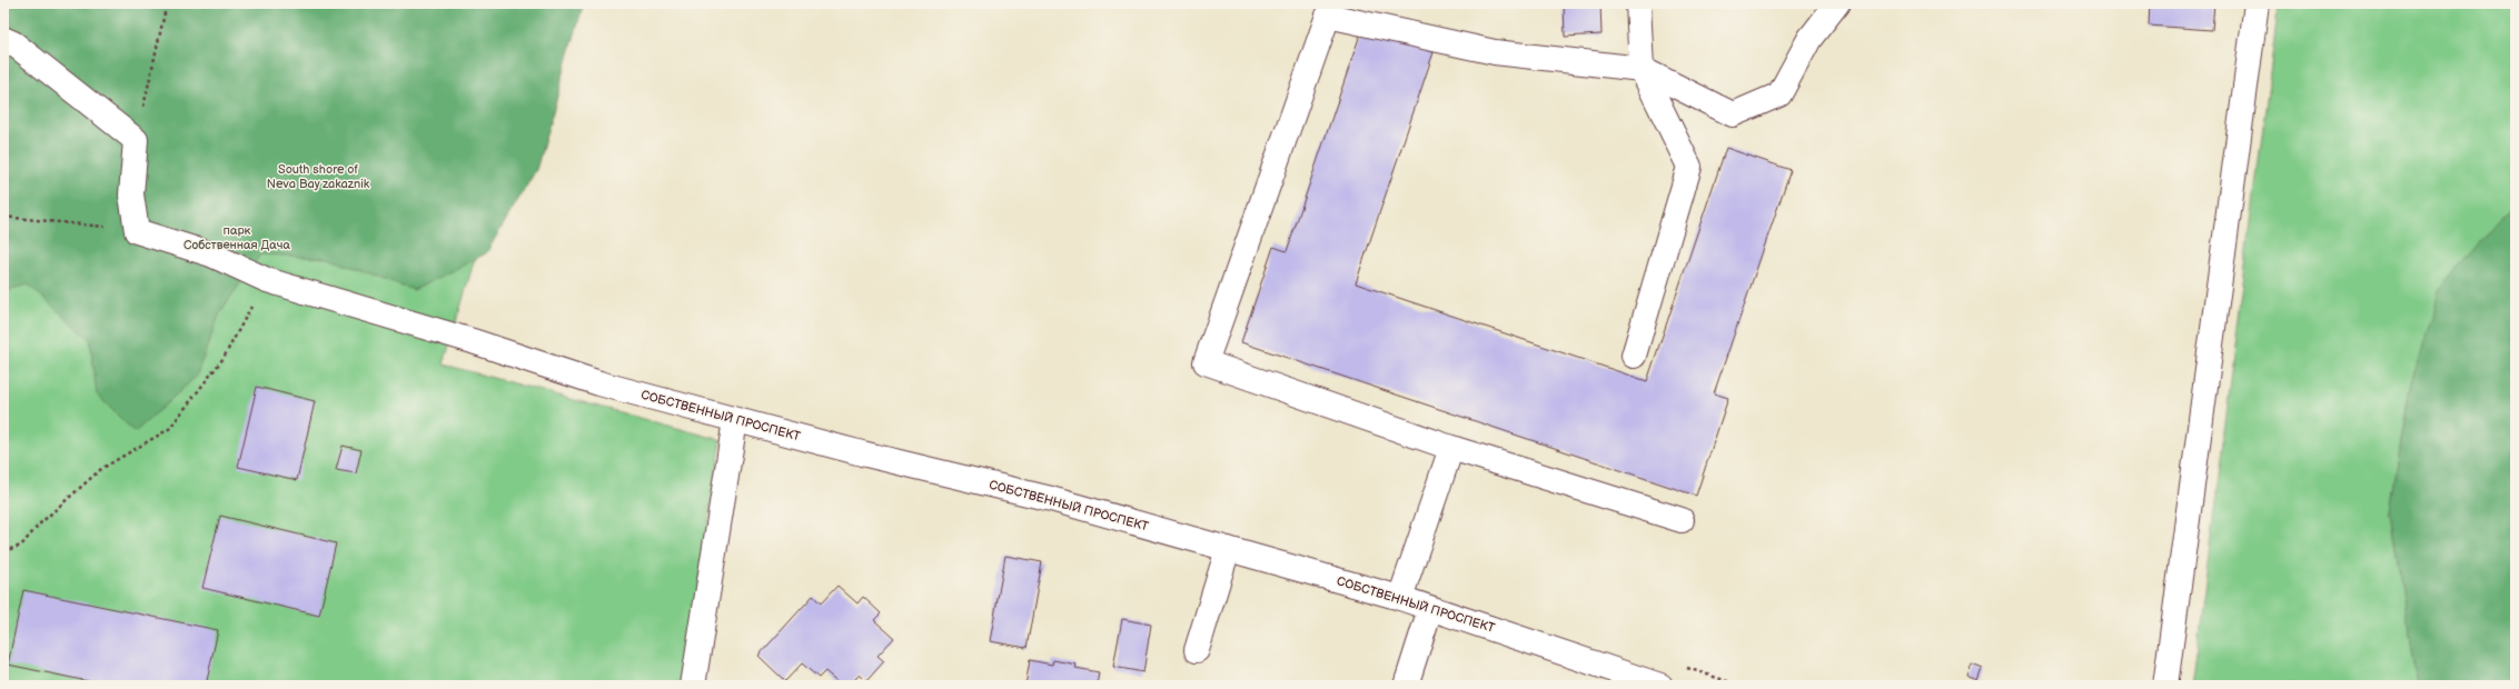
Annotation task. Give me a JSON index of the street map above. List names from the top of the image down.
{
  "streets": {
    "street": ["СОБСТВЕННЫЙ ПРОСПЕКТ"]
  },
  "parks": ["South shore of Neva Bay zakaznik", "парк Собственная Дача"]
}
